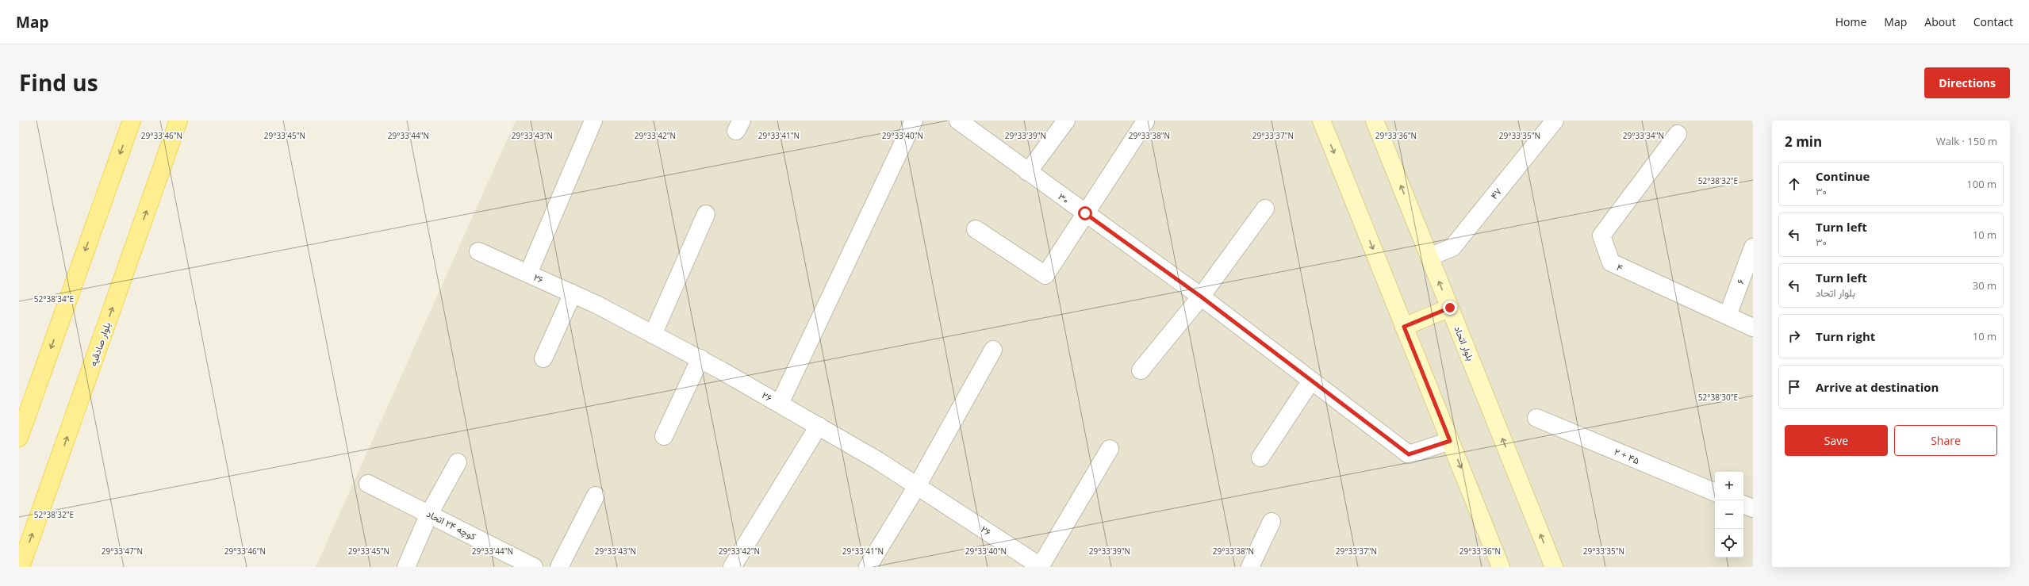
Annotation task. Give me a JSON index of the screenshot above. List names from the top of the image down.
{
  "streets": {
    "main road": ["بلوار اتحاد", "بلوار صادقیه"],
    "street": [
      "۴۷",
      "۳۰",
      "۴",
      "۲۶",
      "۶",
      "۲ + ۴۵",
      "کوچه ۲۴ اتحاد"
    ]
  },
  "crossings": [
    ["۴۷", "بلوار اتحاد"],
    ["۴", "۶"]
  ],
  "page": {
    "header": "Map",
    "nav": [
      "Home",
      "Map",
      "About",
      "Contact"
    ],
    "title": "Find us",
    "buttons": [
      "Directions",
      ["Save", "Share"]
    ],
    "heading": ["2 min", "Walk · 150 m"],
    "list": [
      ["Continue", "۳۰", "100 m"],
      ["Turn left", "۳۰", "10 m"],
      ["Turn left", "بلوار اتحاد", "30 m"],
      ["Turn right", "10 m"],
      "Arrive at destination"
    ],
    "map_buttons": ["+", "−"]
  },
  "coordinates": [
    "29°33'46\"N",
    "29°33'45\"N",
    "29°33'44\"N",
    "29°33'43\"N",
    "29°33'42\"N",
    "29°33'41\"N",
    "29°33'40\"N",
    "29°33'39\"N",
    "29°33'38\"N",
    "29°33'37\"N",
    "29°33'36\"N",
    "29°33'35\"N",
    "29°33'34\"N",
    "52°38'32\"E",
    "52°38'34\"E",
    "52°38'30\"E",
    "29°33'47\"N"
  ]
}
